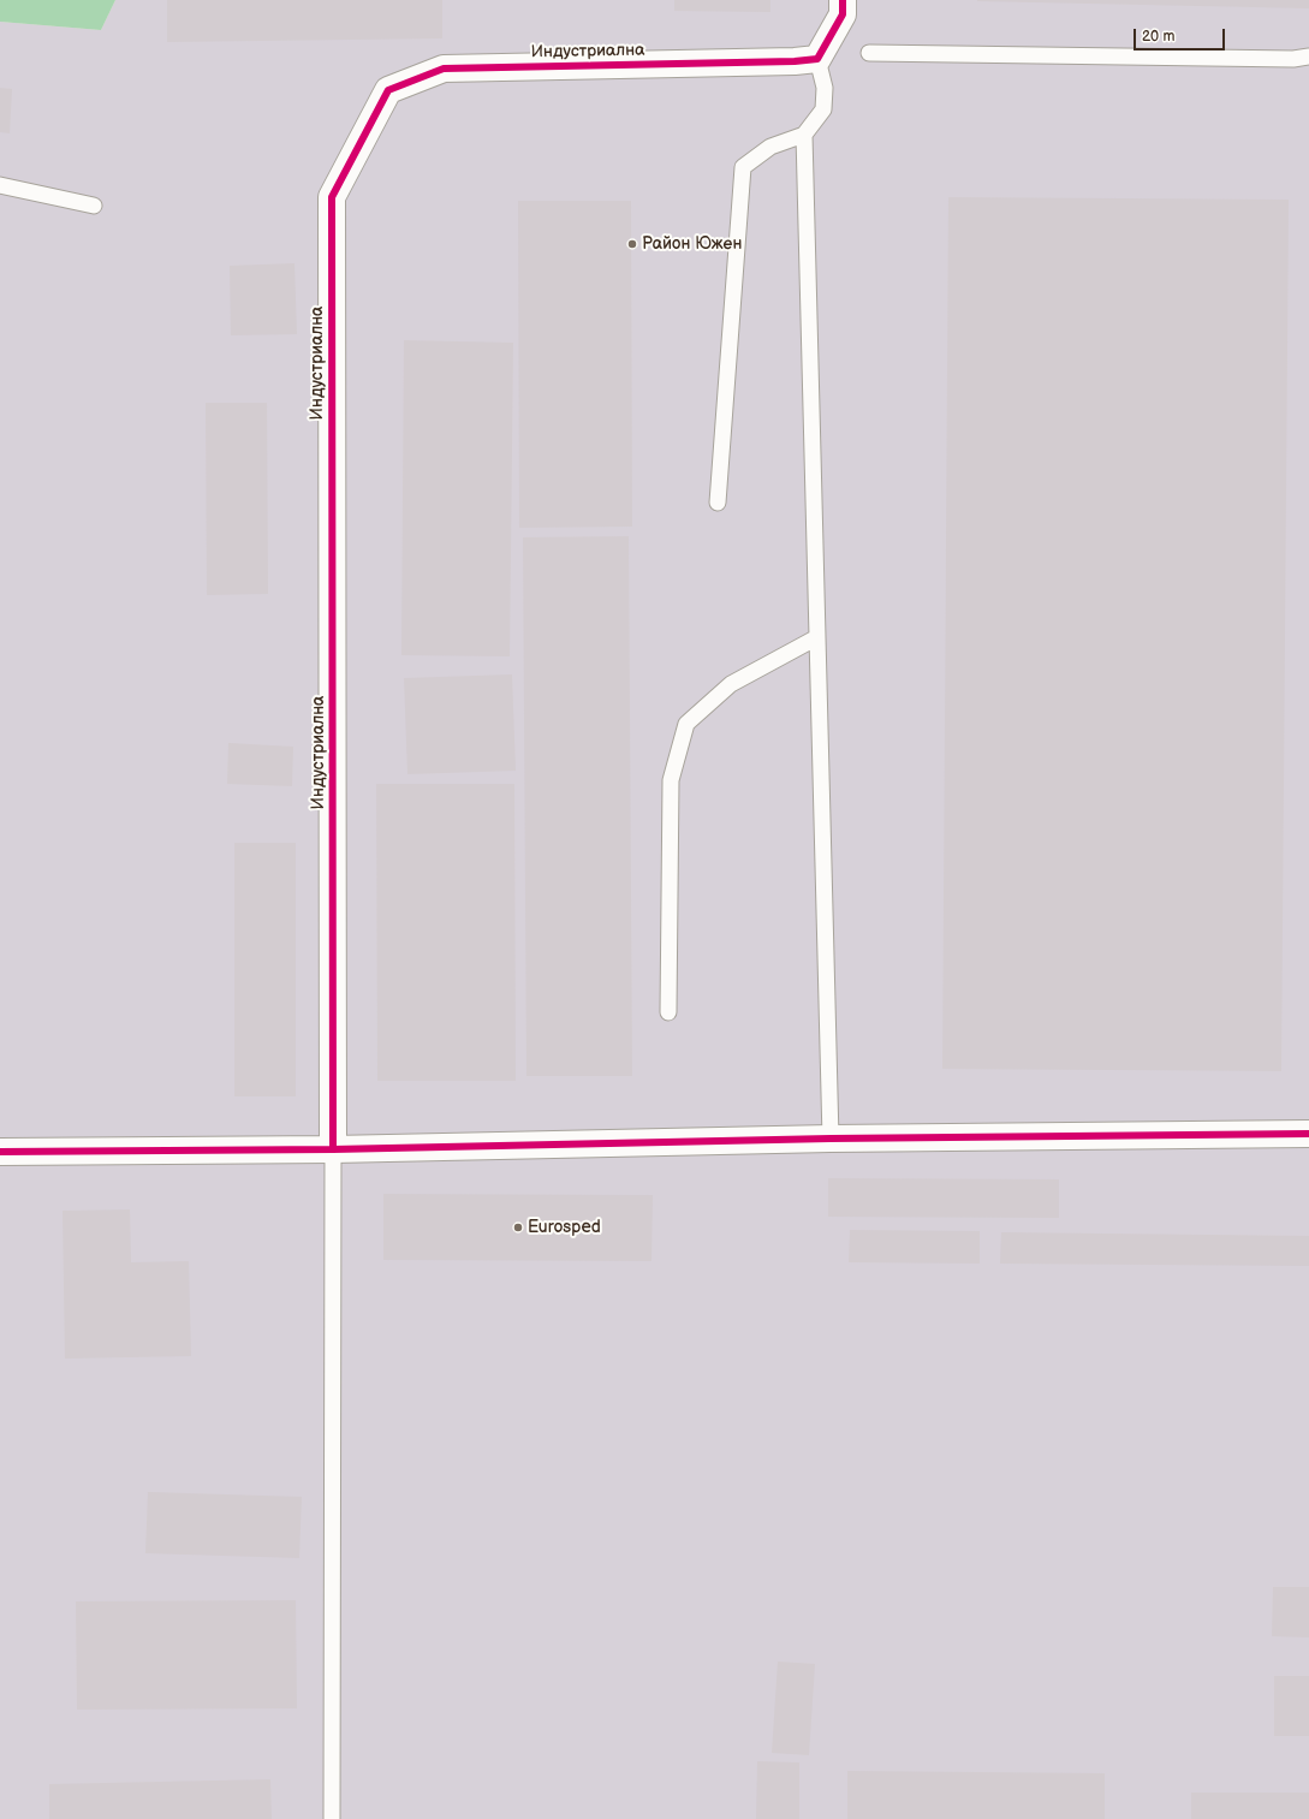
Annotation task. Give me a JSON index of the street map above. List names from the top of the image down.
{
  "streets": {
    "street": ["Индустриална"]
  },
  "places": ["Район Южен", "Eurosped"],
  "scale_bar": "20 m"
}
